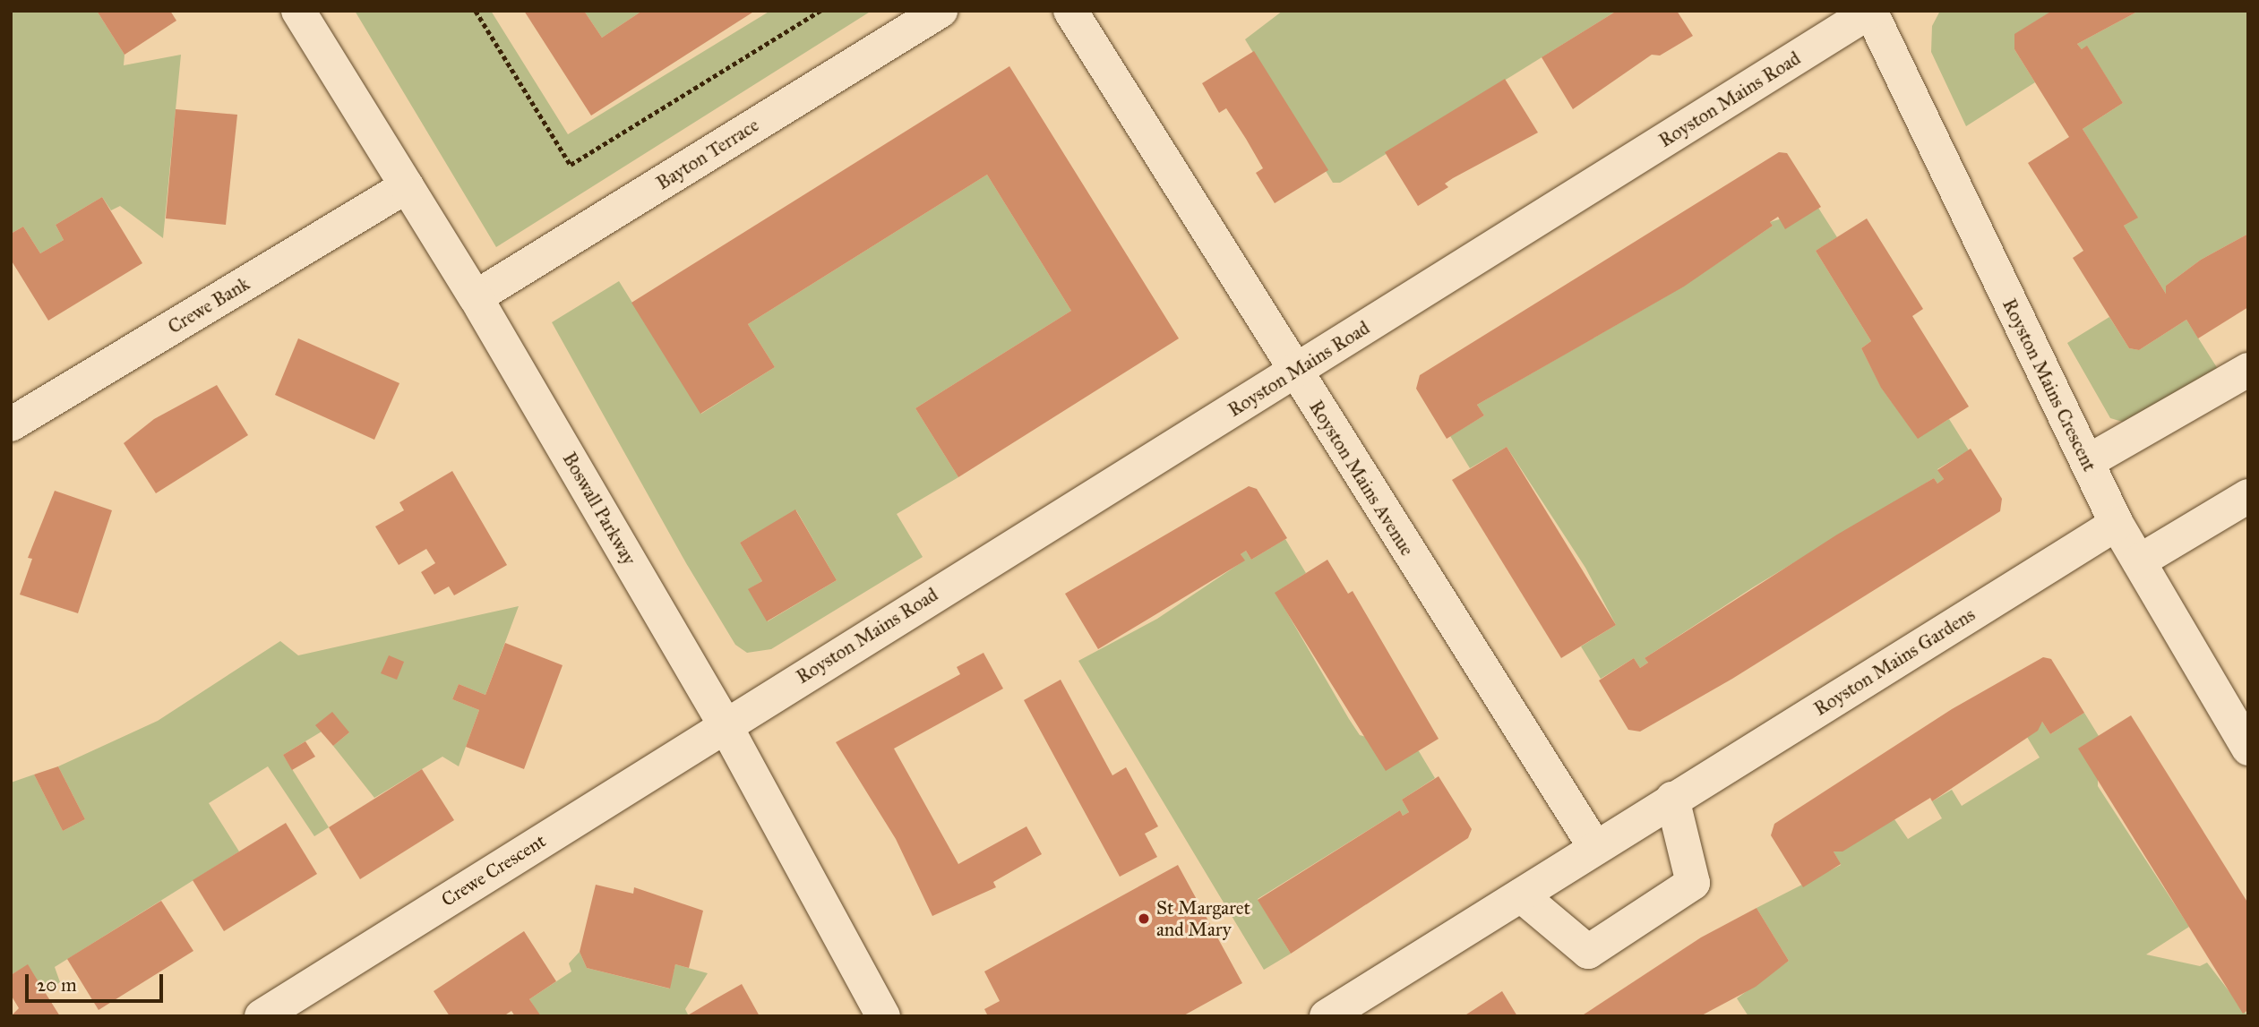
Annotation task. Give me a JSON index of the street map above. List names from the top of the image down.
{
  "streets": {
    "street": [
      "Royston Mains Road",
      "Bayton Terrace",
      "Crewe Bank",
      "Royston Mains Crescent",
      "Royston Mains Avenue",
      "Boswall Parkway",
      "Royston Mains Gardens",
      "Crewe Crescent"
    ]
  },
  "crossings": [
    ["Royston Mains Road", "Royston Mains Crescent"],
    ["Royston Mains Road", "Royston Mains Avenue"],
    ["Royston Mains Road", "Boswall Parkway"],
    ["Royston Mains Road", "Crewe Crescent"],
    ["Bayton Terrace", "Boswall Parkway"],
    ["Crewe Bank", "Boswall Parkway"],
    ["Royston Mains Crescent", "Royston Mains Gardens"],
    ["Royston Mains Avenue", "Royston Mains Gardens"],
    ["Boswall Parkway", "Crewe Crescent"]
  ],
  "places": ["St Margaret and Mary"],
  "scale_bar": "20 m"
}
